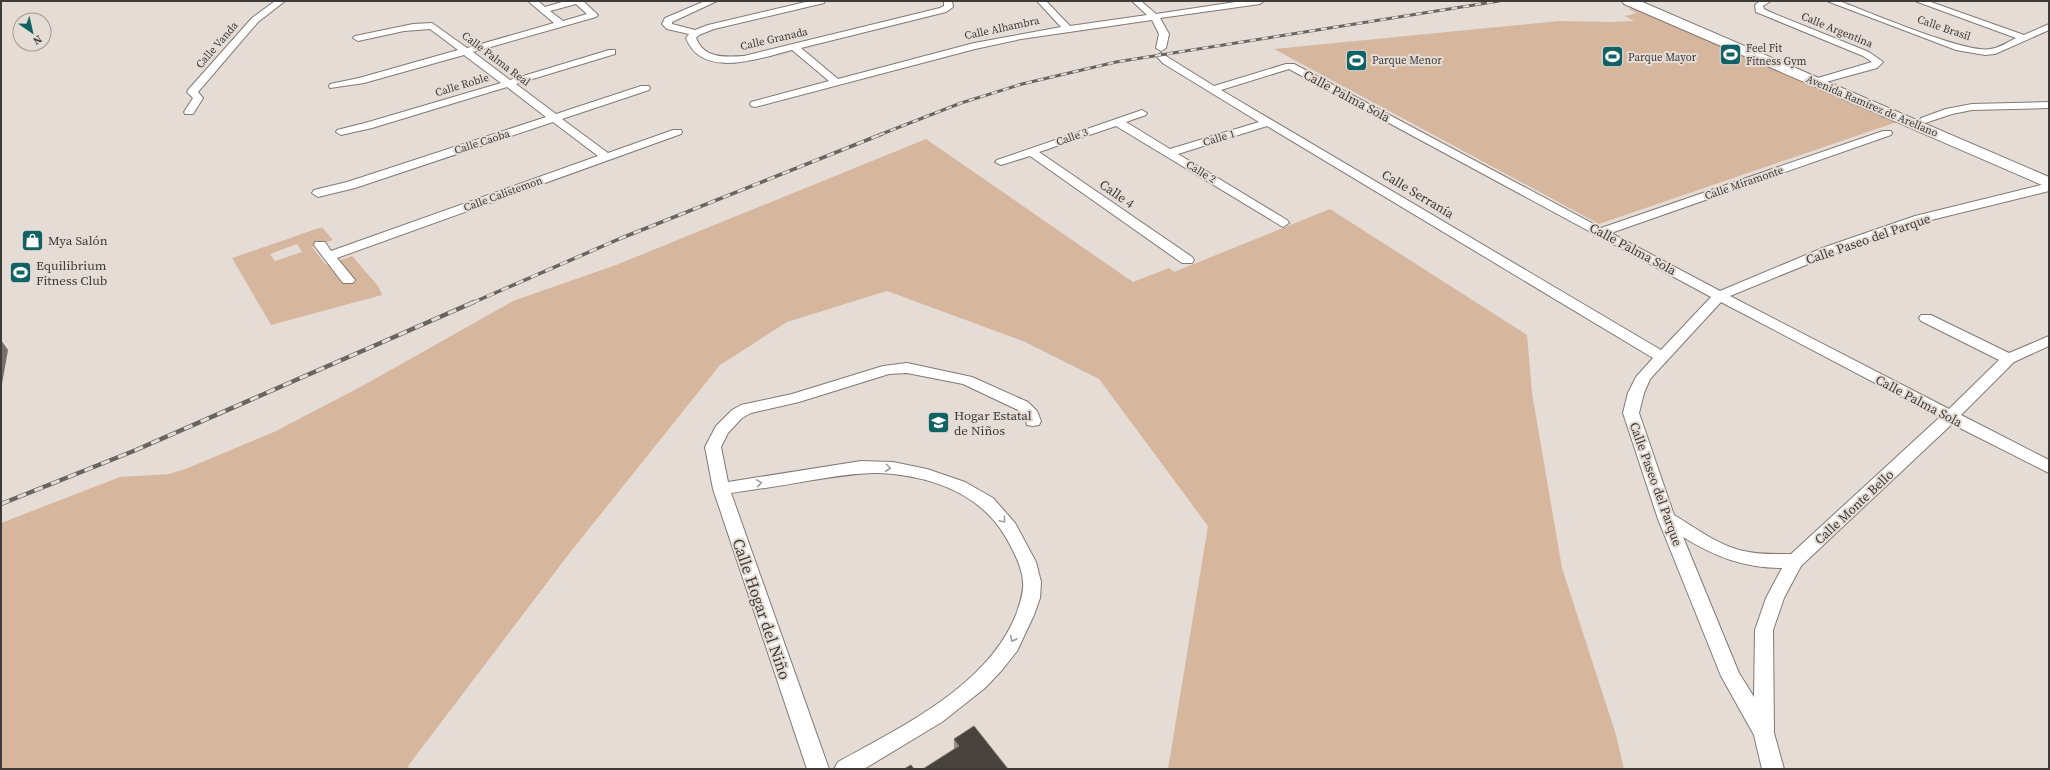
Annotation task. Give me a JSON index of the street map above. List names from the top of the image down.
{
  "streets": {
    "street": [
      "Calle Alhambra",
      "Calle Brasil",
      "Calle Argentina",
      "Calle Granada",
      "Calle Vanda",
      "Calle Palma Real",
      "Calle Roble",
      "Calle Palma Sola",
      "Avenida Ramírez de Arellano",
      "Calle 3",
      "Calle 1",
      "Calle Caoba",
      "Calle 2",
      "Calle Miramonte",
      "Calle Calistemon",
      "Calle 4",
      "Calle Serranía",
      "Calle Paseo del Parque",
      "Calle Monte Bello",
      "Calle Hogar del Niño"
    ]
  },
  "crossings": [
    ["Calle Alhambra", "Calle Serranía"],
    ["Calle Argentina", "Avenida Ramírez de Arellano"],
    ["Calle Palma Real", "Calle Roble"],
    ["Calle Palma Real", "Calle Caoba"],
    ["Calle Palma Real", "Calle Calistemon"],
    ["Calle Palma Sola", "Calle Miramonte"],
    ["Calle Palma Sola", "Calle Serranía"],
    ["Calle Palma Sola", "Calle Paseo del Parque"],
    ["Calle Palma Sola", "Calle Monte Bello"],
    ["Calle 3", "Calle 2"],
    ["Calle 3", "Calle 4"],
    ["Calle 1", "Calle 2"],
    ["Calle 1", "Calle Serranía"],
    ["Calle Serranía", "Calle Paseo del Parque"],
    ["Calle Paseo del Parque", "Calle Monte Bello"]
  ],
  "places": {
    "sports": [
      "Feel Fit Fitness Gym",
      "Parque Mayor",
      "Parque Menor",
      "Equilibrium Fitness Club"
    ],
    "shop": ["Mya Salón"],
    "school or university": ["Hogar Estatal de Niños"]
  },
  "north": "bottom right"
}
